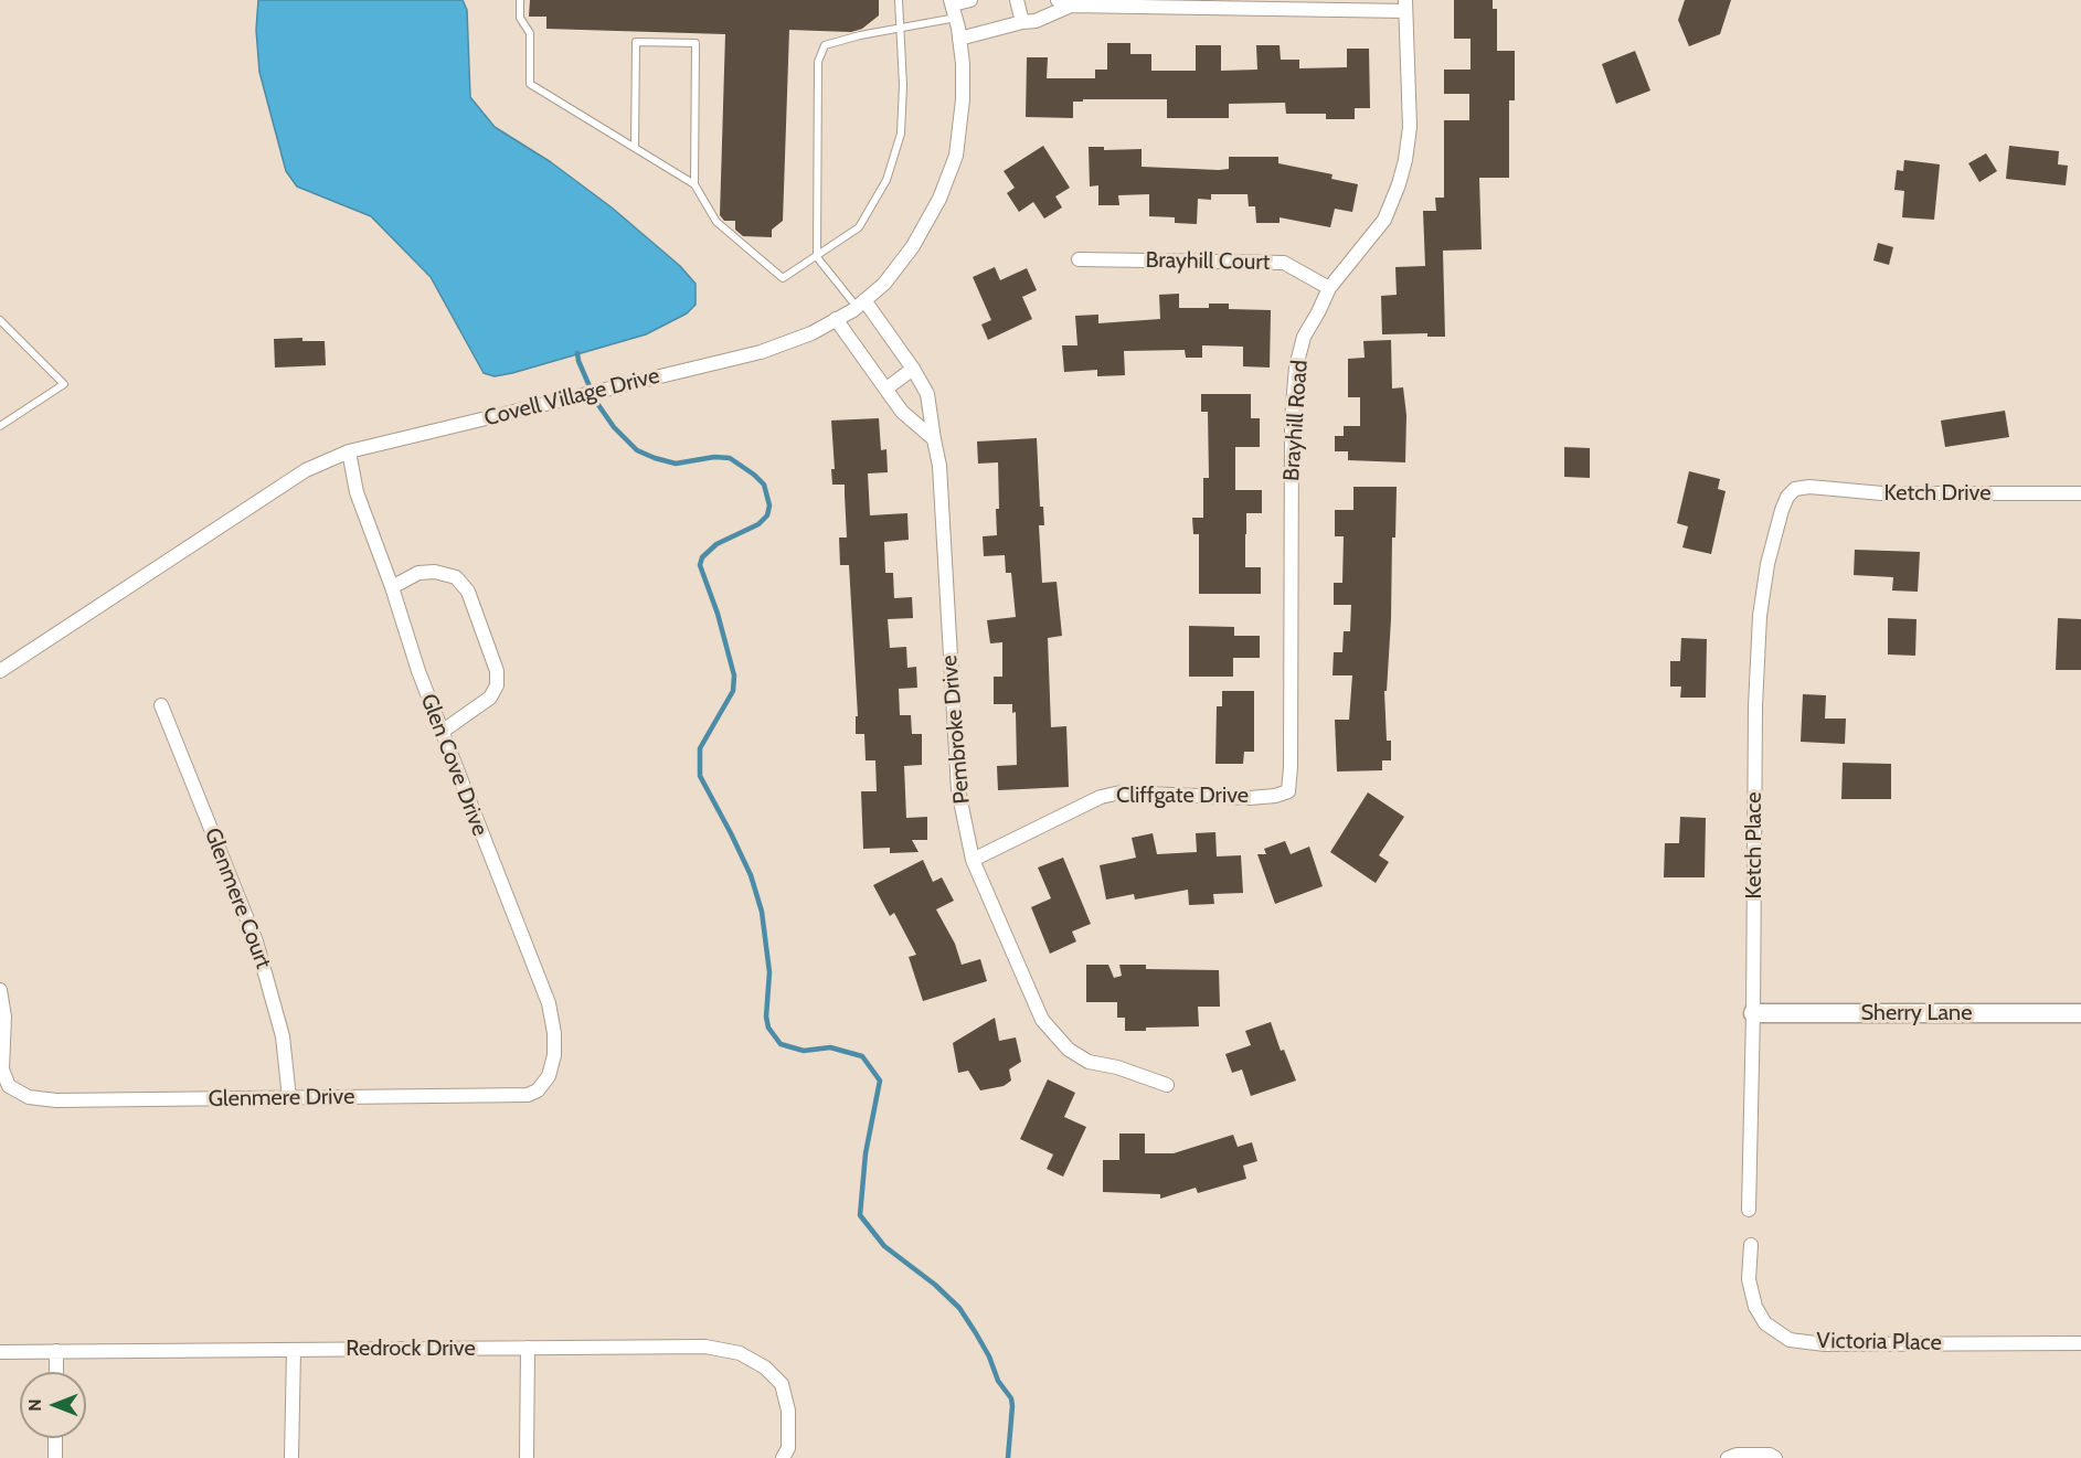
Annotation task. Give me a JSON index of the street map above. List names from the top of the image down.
{
  "streets": {
    "street": [
      "Brayhill Court",
      "Covell Village Drive",
      "Brayhill Road",
      "Ketch Drive",
      "Pembroke Drive",
      "Glen Cove Drive",
      "Cliffgate Drive",
      "Ketch Place",
      "Glenmere Court",
      "Sherry Lane",
      "Glenmere Drive",
      "Victoria Place",
      "Redrock Drive"
    ]
  },
  "crossings": [
    ["Brayhill Court", "Brayhill Road"],
    ["Covell Village Drive", "Pembroke Drive"],
    ["Covell Village Drive", "Glen Cove Drive"],
    ["Brayhill Road", "Cliffgate Drive"],
    ["Ketch Drive", "Ketch Place"],
    ["Pembroke Drive", "Cliffgate Drive"],
    ["Glen Cove Drive", "Glenmere Drive"],
    ["Ketch Place", "Sherry Lane"],
    ["Glenmere Court", "Glenmere Drive"]
  ],
  "north": "left"
}
